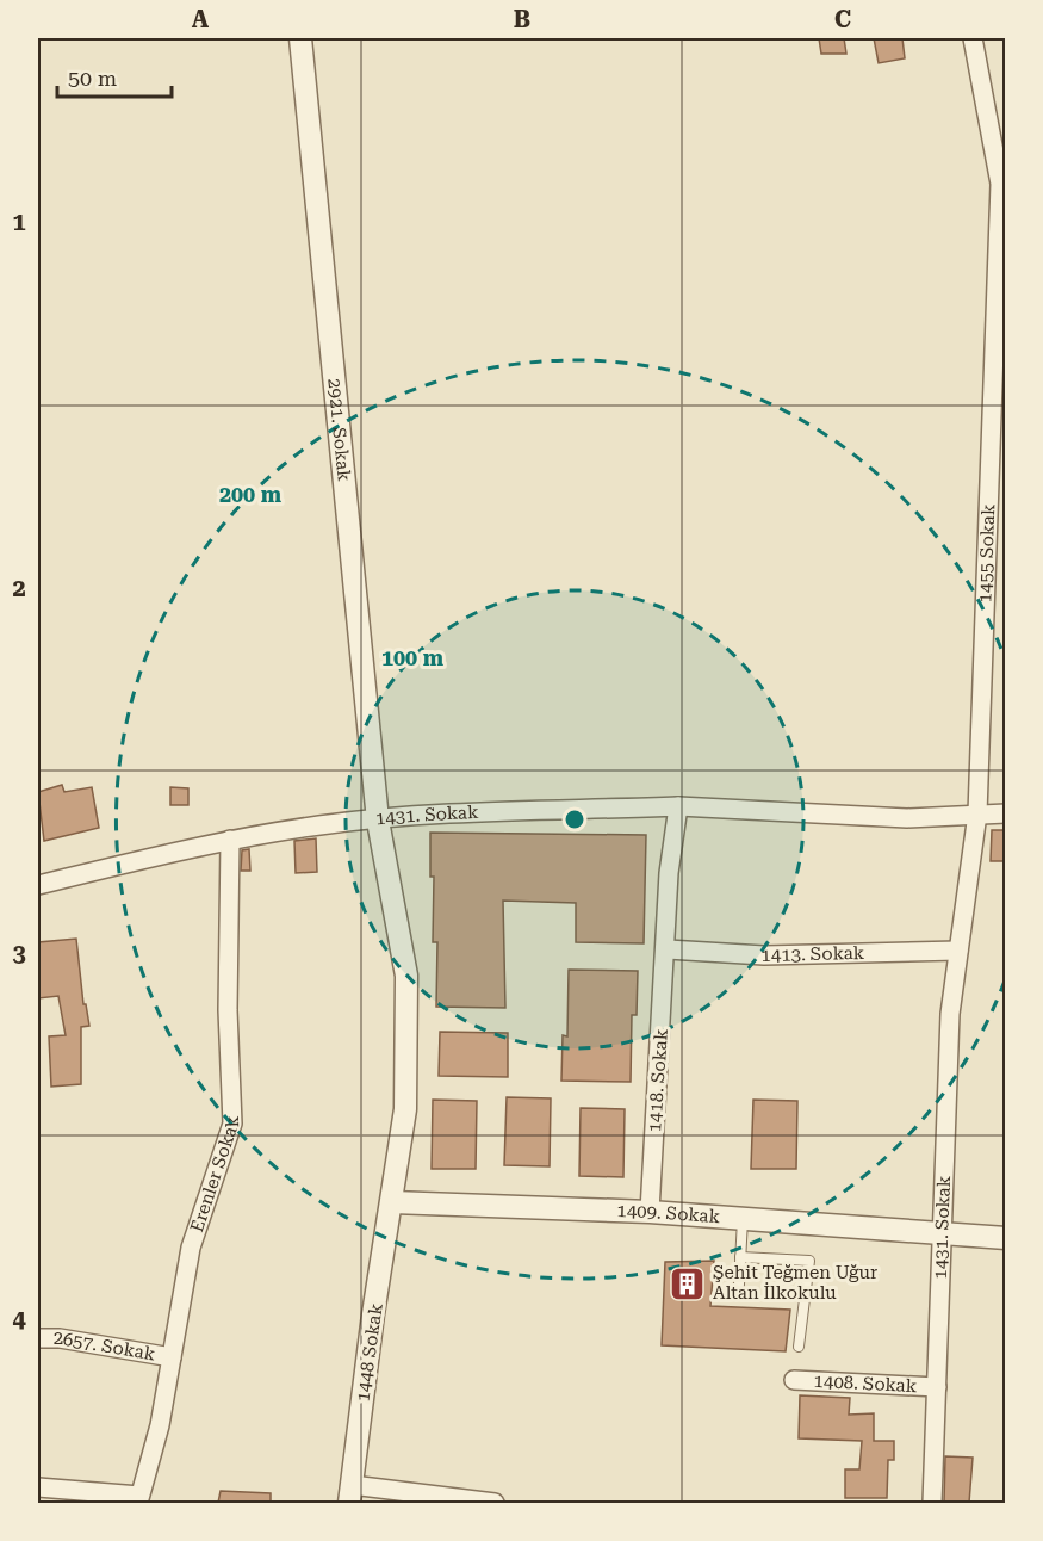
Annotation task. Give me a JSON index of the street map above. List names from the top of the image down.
{
  "streets": {
    "street": [
      "2921. Sokak",
      "1455 Sokak",
      "1431. Sokak",
      "1413. Sokak",
      "1418. Sokak",
      "Erenler Sokak",
      "1409. Sokak",
      "2657. Sokak",
      "1448 Sokak",
      "1408. Sokak"
    ]
  },
  "crossings": [
    ["2921. Sokak", "1431. Sokak"],
    ["2921. Sokak", "1409. Sokak"],
    ["2921. Sokak", "1448 Sokak"],
    ["1455 Sokak", "1431. Sokak"],
    ["1455 Sokak", "1413. Sokak"],
    ["1431. Sokak", "1413. Sokak"],
    ["1431. Sokak", "Erenler Sokak"],
    ["1431. Sokak", "1409. Sokak"],
    ["1431. Sokak", "1408. Sokak"],
    ["1413. Sokak", "1418. Sokak"],
    ["1418. Sokak", "1409. Sokak"],
    ["Erenler Sokak", "2657. Sokak"],
    ["1409. Sokak", "1448 Sokak"]
  ],
  "places": {
    "building": ["Şehit Teğmen Uğur Altan İlkokulu"]
  },
  "scale_bar": "50 m",
  "grid": {
    "columns": ["A", "B", "C"],
    "rows": [
      "1",
      "2",
      "3",
      "4"
    ]
  },
  "rings": ["200 m", "100 m"]
}
